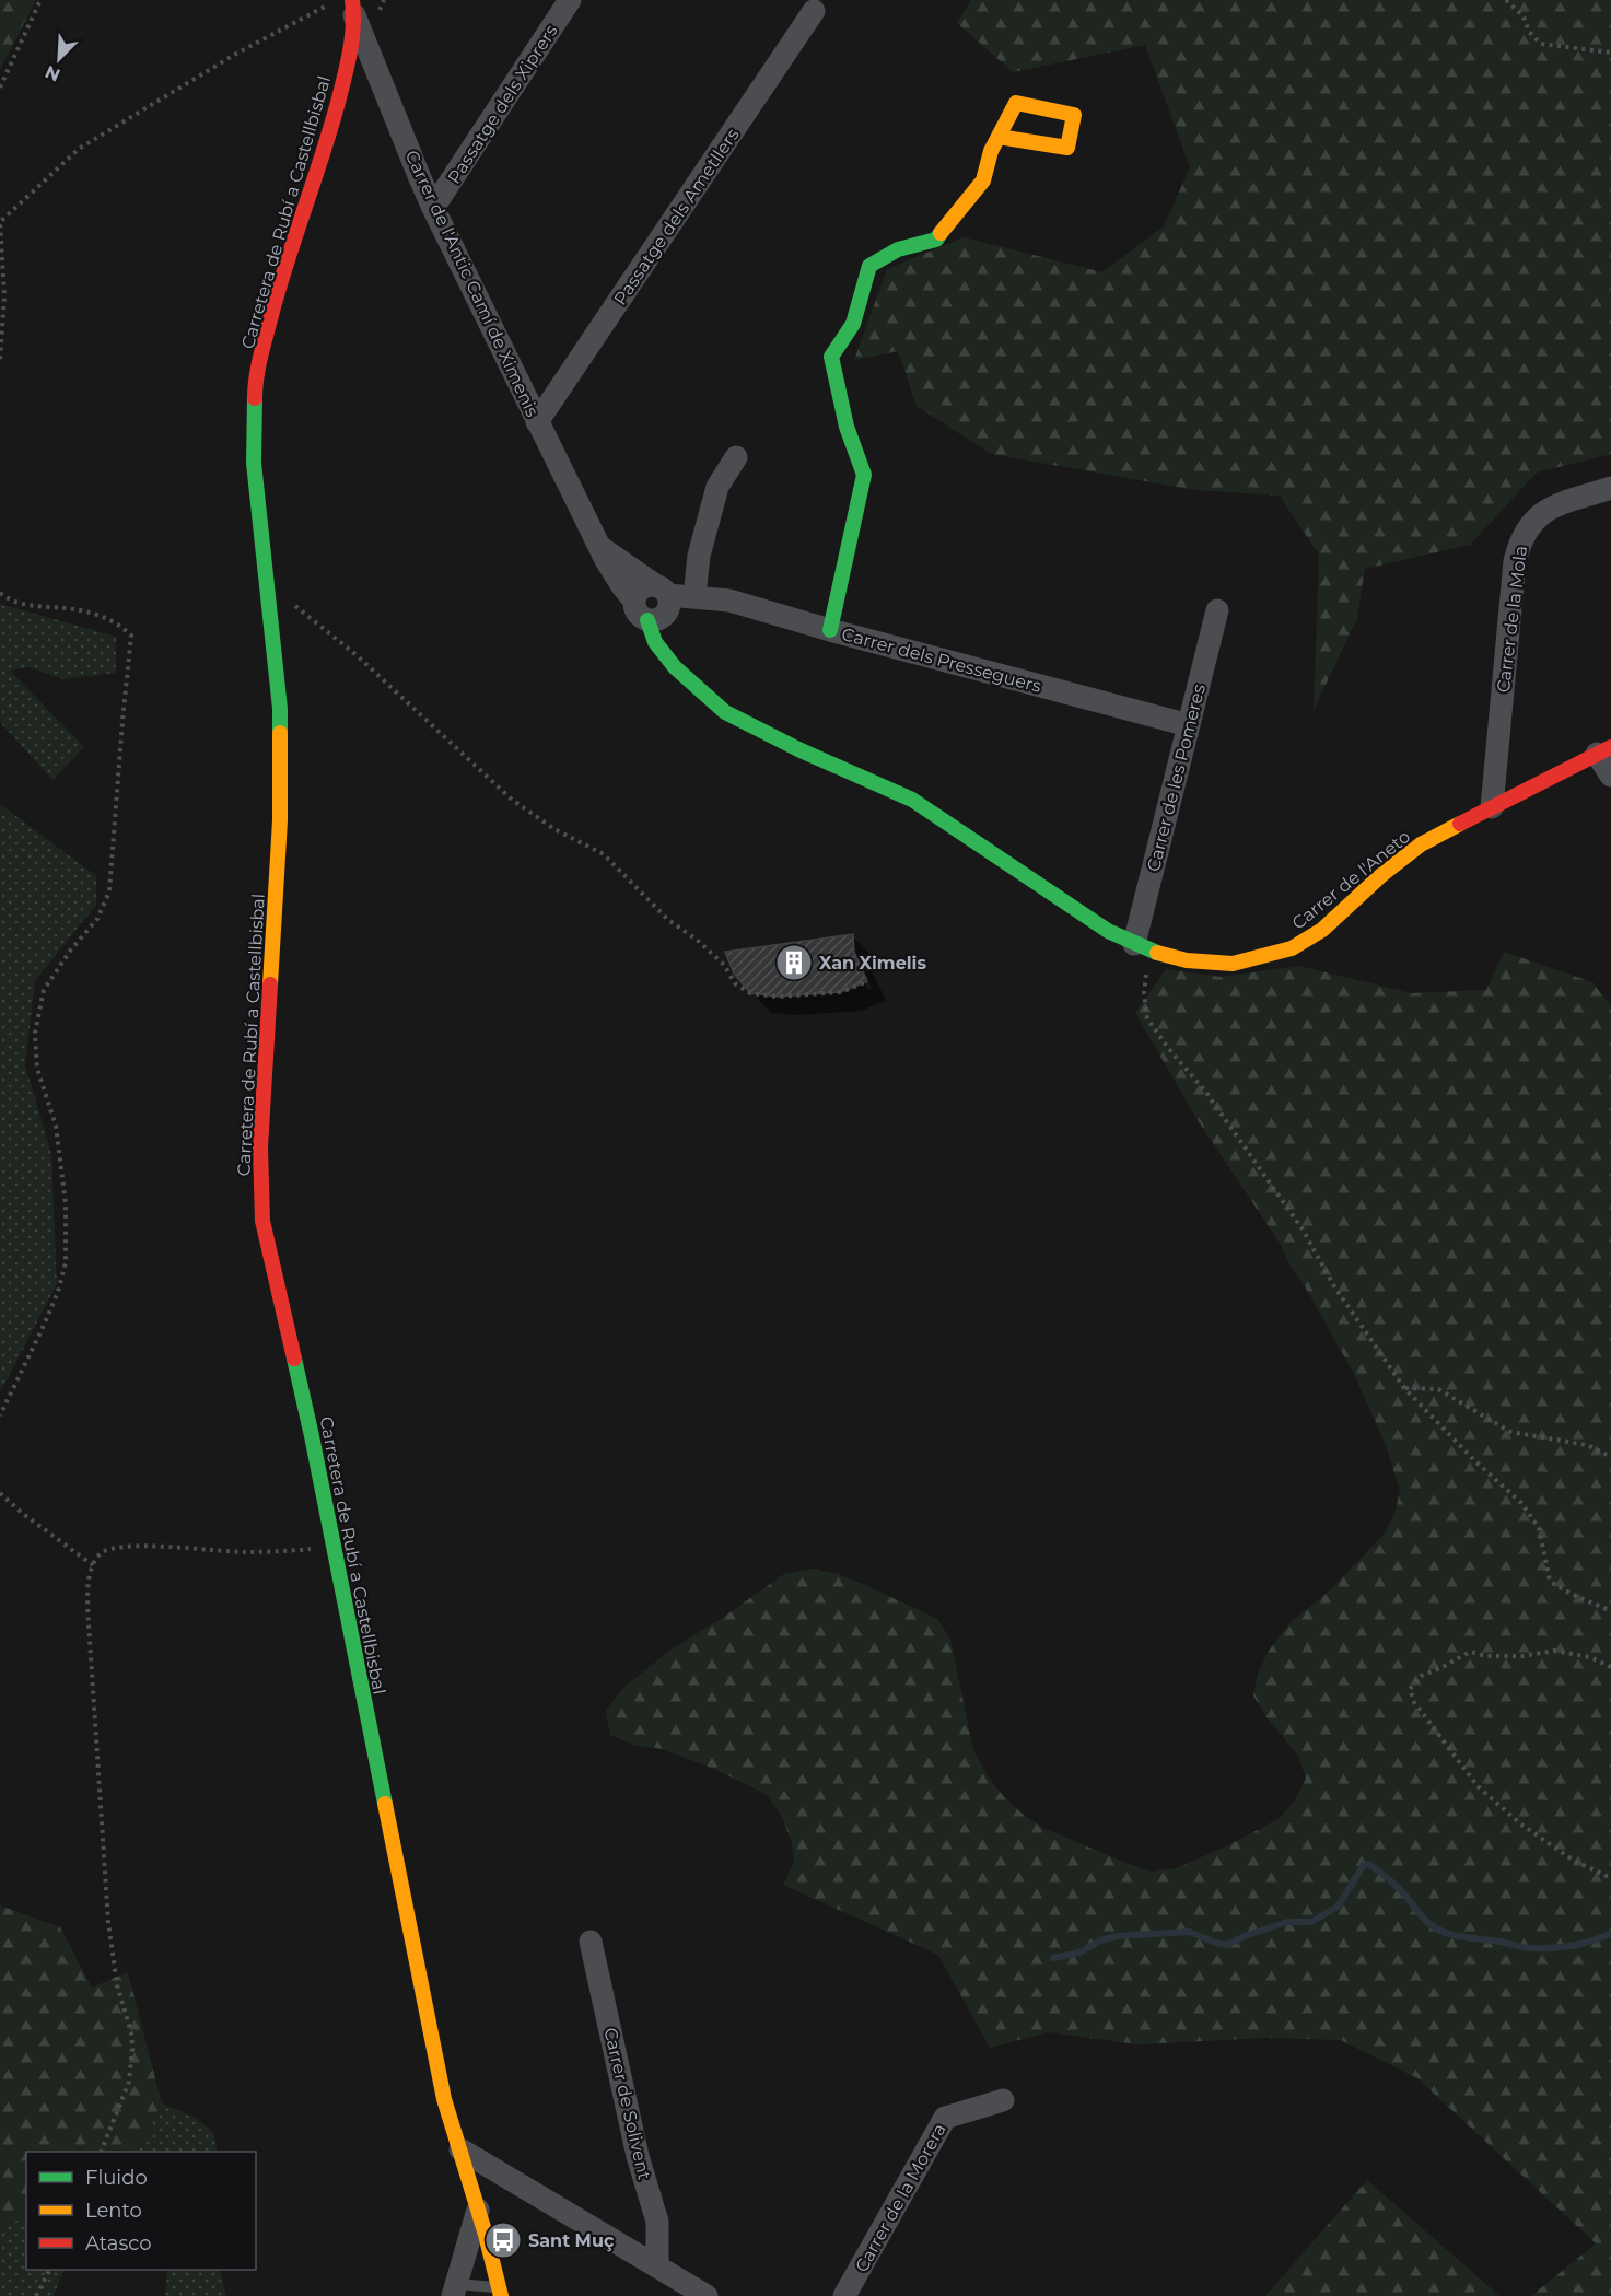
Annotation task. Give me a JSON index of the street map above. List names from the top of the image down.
{
  "streets": {
    "street": [
      "Passatge dels Xiprers",
      "Carretera de Rubí a Castellbisbal",
      "Passatge dels Ametllers",
      "Carrer de l'Antic Camí de Ximenis",
      "Carrer de la Mola",
      "Carrer dels Presseguers",
      "Carrer de les Pomeres",
      "Carrer de l'Aneto",
      "Carrer de Solivent",
      "Carrer de la Morera"
    ]
  },
  "crossings": [
    ["Passatge dels Xiprers", "Carrer de l'Antic Camí de Ximenis"],
    ["Carretera de Rubí a Castellbisbal", "Carrer de l'Antic Camí de Ximenis"],
    ["Passatge dels Ametllers", "Carrer de l'Antic Camí de Ximenis"],
    ["Carrer de l'Antic Camí de Ximenis", "Carrer dels Presseguers"],
    ["Carrer de la Mola", "Carrer de l'Aneto"],
    ["Carrer dels Presseguers", "Carrer de les Pomeres"],
    ["Carrer de les Pomeres", "Carrer de l'Aneto"]
  ],
  "places": {
    "building": ["Xan Ximelis"],
    "bus stop": ["Sant Muç"]
  },
  "legend": ["Fluido", "Lento", "Atasco"],
  "north": "bottom left"
}
